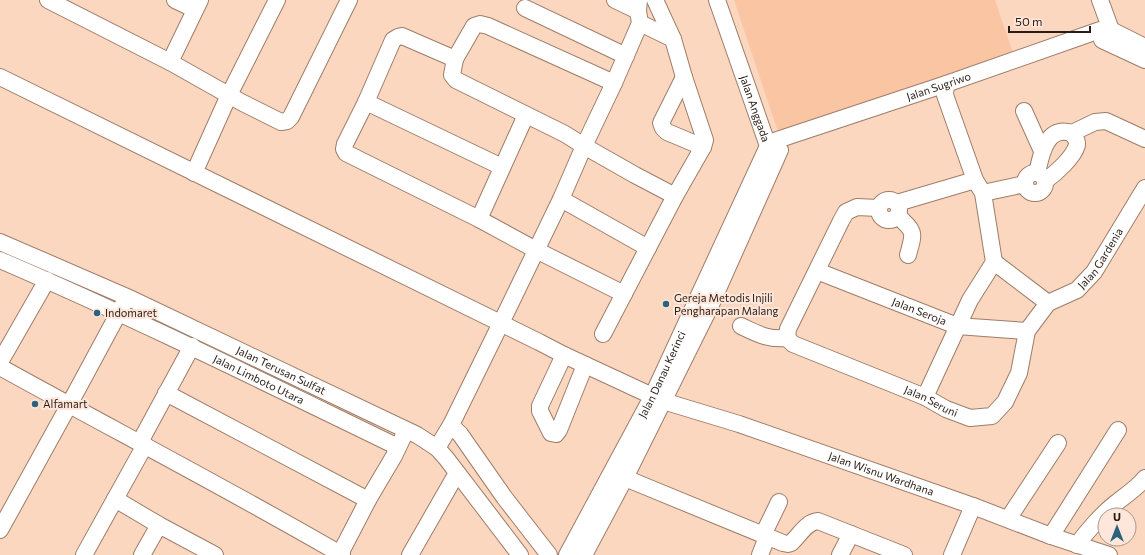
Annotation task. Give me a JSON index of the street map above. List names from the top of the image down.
{
  "streets": {
    "street": [
      "Jalan Sugriwo",
      "Jalan Anggada",
      "Jalan Gardenia",
      "Jalan Seroja",
      "Jalan Terusan Sulfat",
      "Jalan Danau Kerinci",
      "Jalan Limboto Utara",
      "Jalan Seruni",
      "Jalan Wisnu Wardhana"
    ]
  },
  "crossings": [
    ["Jalan Sugriwo", "Jalan Anggada"],
    ["Jalan Sugriwo", "Jalan Danau Kerinci"],
    ["Jalan Anggada", "Jalan Danau Kerinci"],
    ["Jalan Seroja", "Jalan Seruni"],
    ["Jalan Terusan Sulfat", "Jalan Limboto Utara"],
    ["Jalan Danau Kerinci", "Jalan Wisnu Wardhana"]
  ],
  "places": ["Gereja Metodis Injili Pengharapan Malang", "Indomaret", "Alfamart"],
  "scale_bar": "50 m",
  "north": "top"
}
